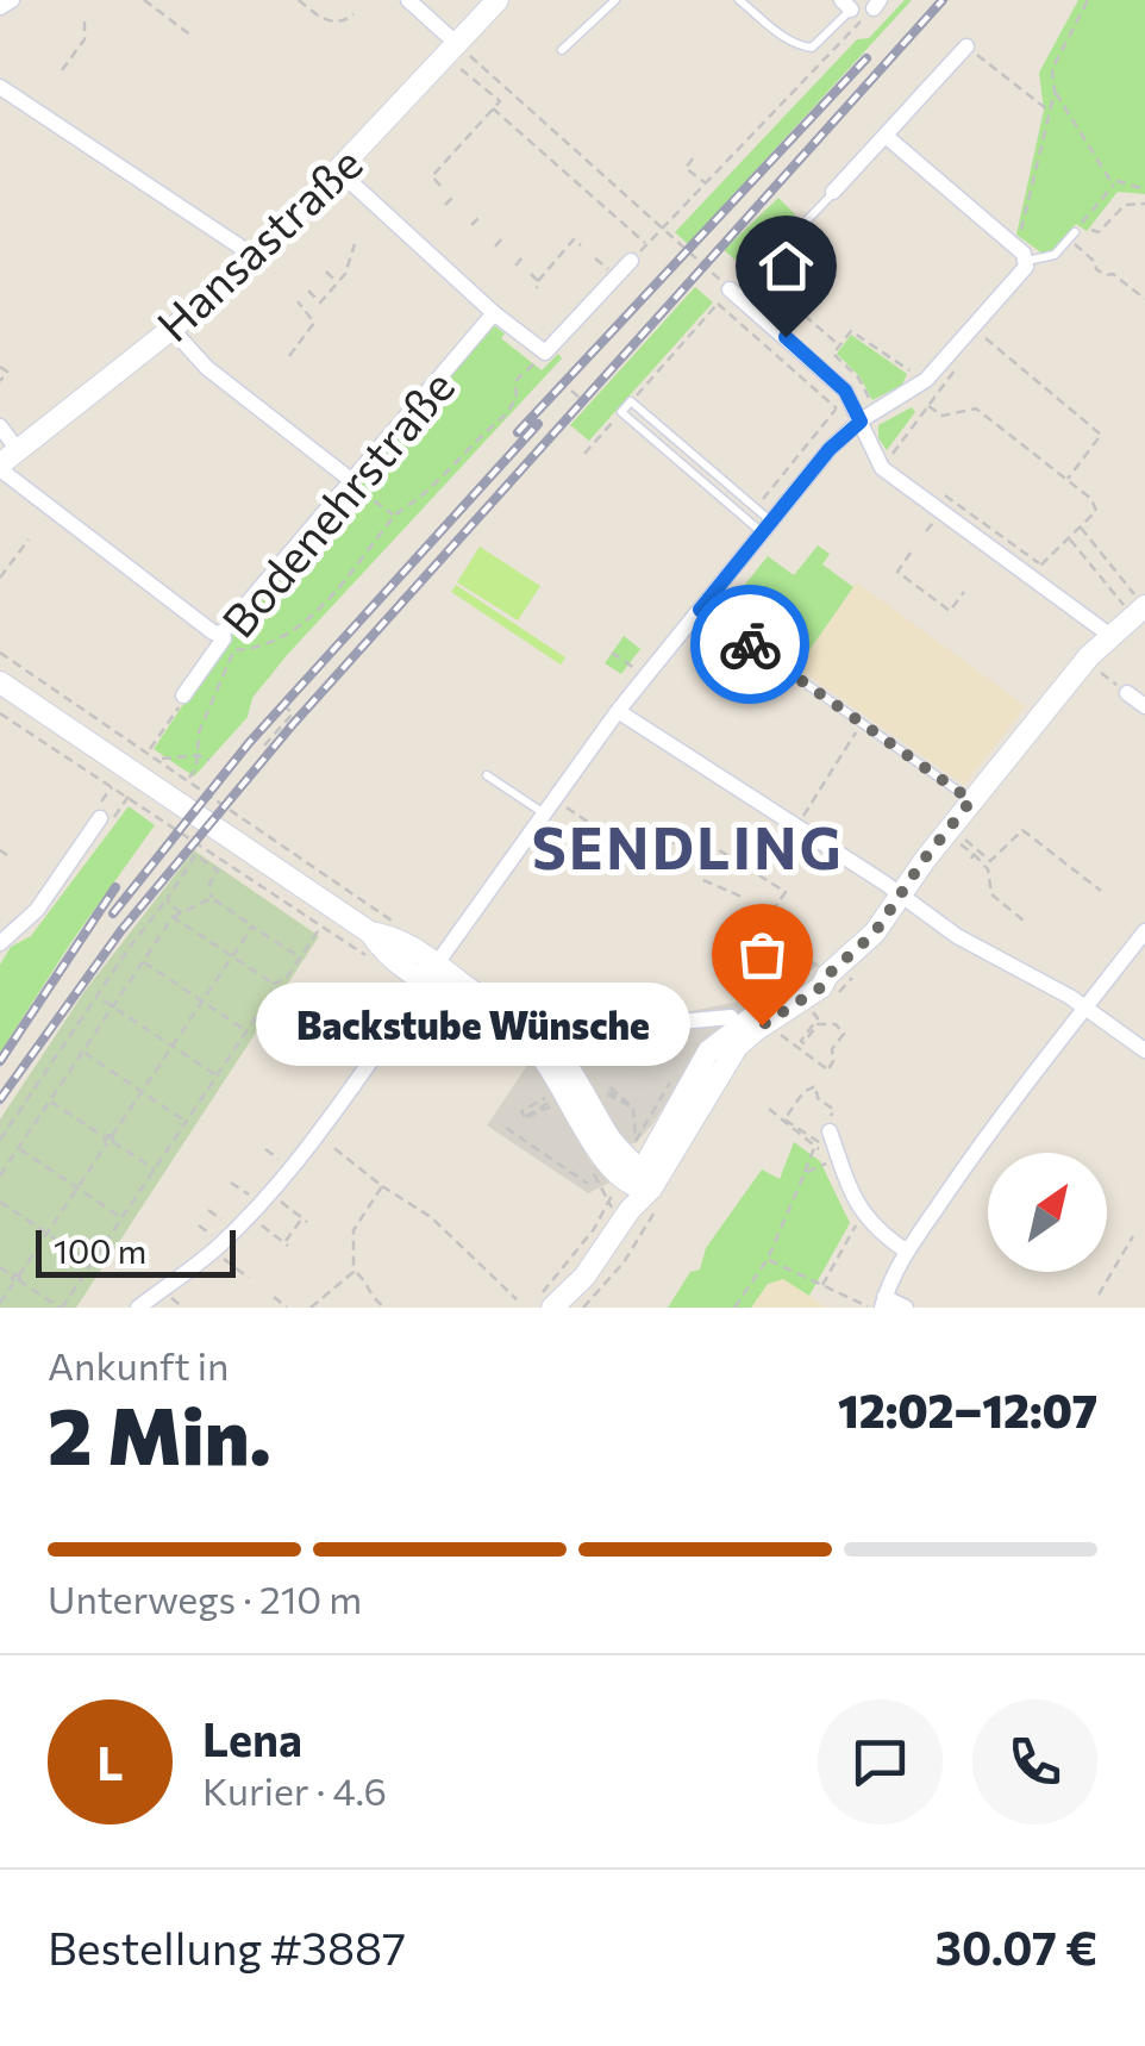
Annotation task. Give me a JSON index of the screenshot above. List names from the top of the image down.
{
  "streets": {
    "main road": ["Hansastraße"],
    "street": ["Bodenehrstraße"]
  },
  "districts": ["SENDLING"],
  "places": ["Backstube Wünsche"],
  "scale_bar": "100 m",
  "north": "top right",
  "page": {
    "bubble": "Backstube Wünsche",
    "scale": "100 m",
    "heading": ["2 Min.", "Ankunft in", "12:02–12:07"],
    "panel": [
      "Lena",
      "Kurier · 4.6",
      "Bestellung #3887",
      "30.07 €"
    ],
    "bar": "Unterwegs · 210 m",
    "round": "L"
  }
}
